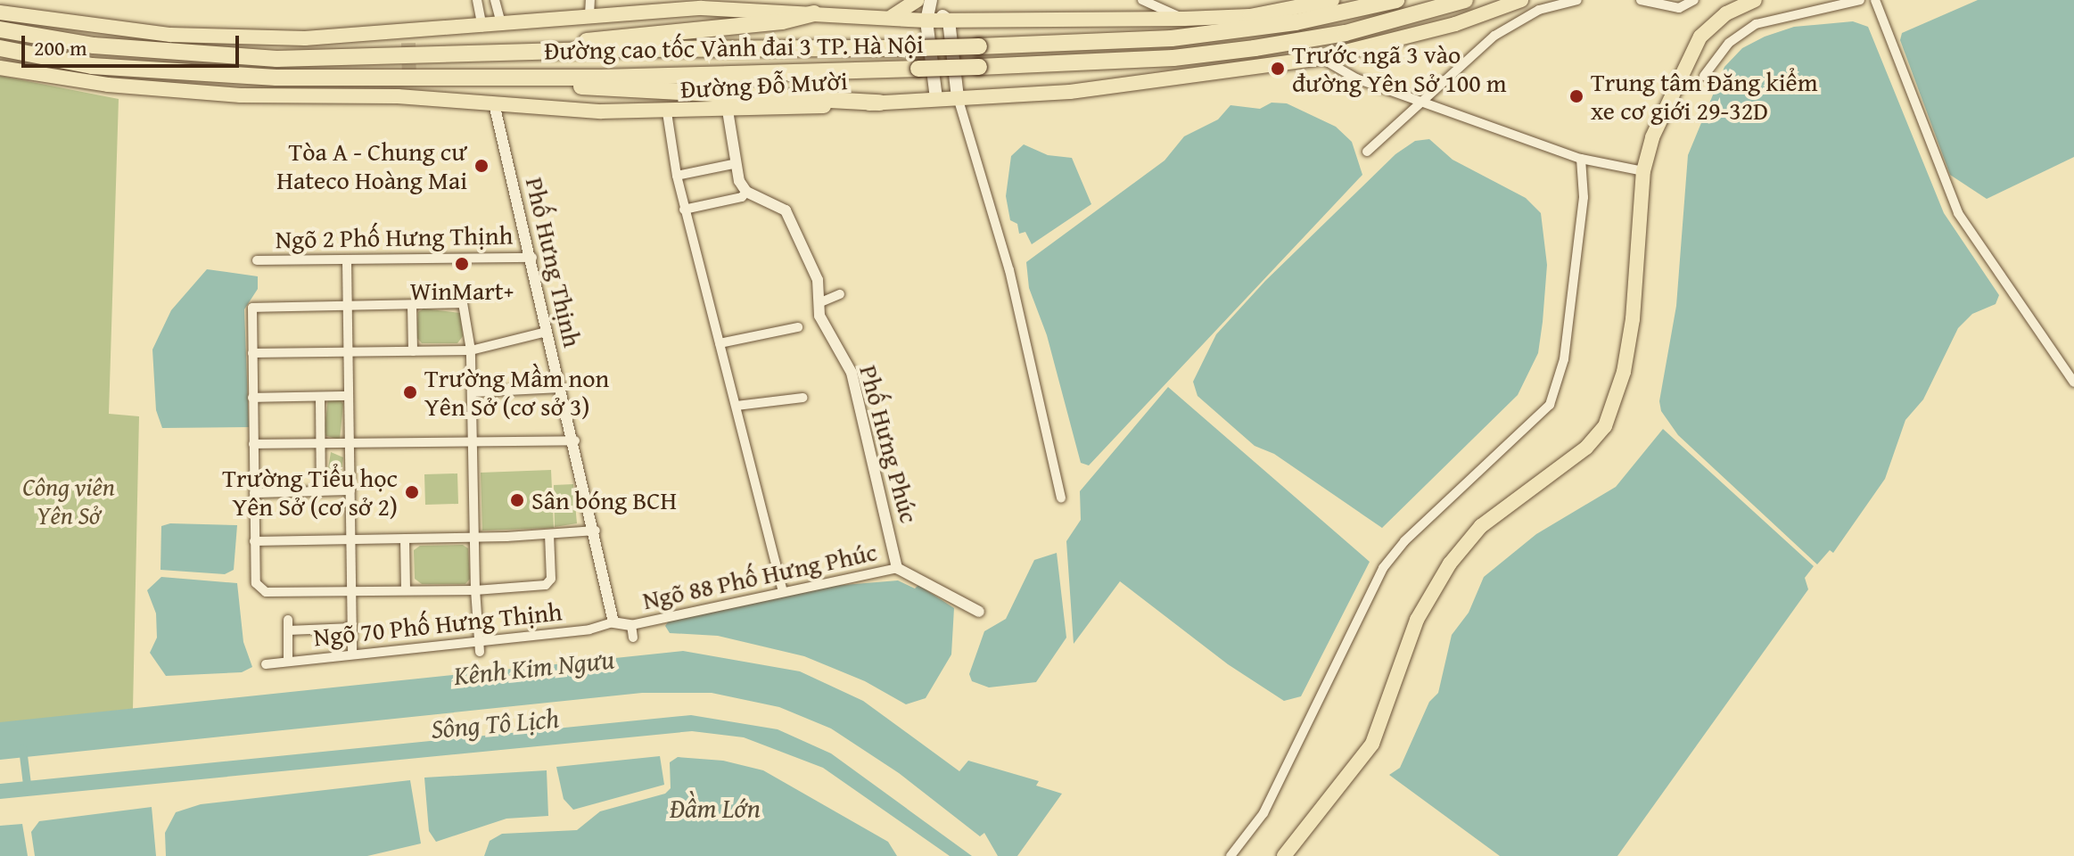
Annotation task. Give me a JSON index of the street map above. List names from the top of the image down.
{
  "streets": {
    "highway": ["Đường cao tốc Vành đai 3 TP. Hà Nội"],
    "main road": ["Đường Đỗ Mười"],
    "street": [
      "Ngõ 2 Phố Hưng Thịnh",
      "Phố Hưng Thịnh",
      "Phố Hưng Phúc",
      "Ngõ 88 Phố Hưng Phúc",
      "Ngõ 70 Phố Hưng Thịnh"
    ]
  },
  "crossings": [
    ["Đường Đỗ Mười", "Phố Hưng Thịnh"],
    ["Ngõ 2 Phố Hưng Thịnh", "Phố Hưng Thịnh"],
    ["Phố Hưng Thịnh", "Ngõ 70 Phố Hưng Thịnh"],
    ["Phố Hưng Phúc", "Ngõ 88 Phố Hưng Phúc"]
  ],
  "water": ["Kênh Kim Ngưu", "Sông Tô Lịch", "Đầm Lớn"],
  "parks": ["Công viên Yên Sở"],
  "places": [
    "Trước ngã 3 vào đường Yên Sở 100 m",
    "Trung tâm Đăng kiểm xe cơ giới 29-32D",
    "Tòa A - Chung cư Hateco Hoàng Mai",
    "WinMart+",
    "Trường Mầm non Yên Sở (cơ sở 3)",
    "Trường Tiểu học Yên Sở (cơ sở 2)",
    "Sân bóng BCH"
  ],
  "scale_bar": "200 m"
}
